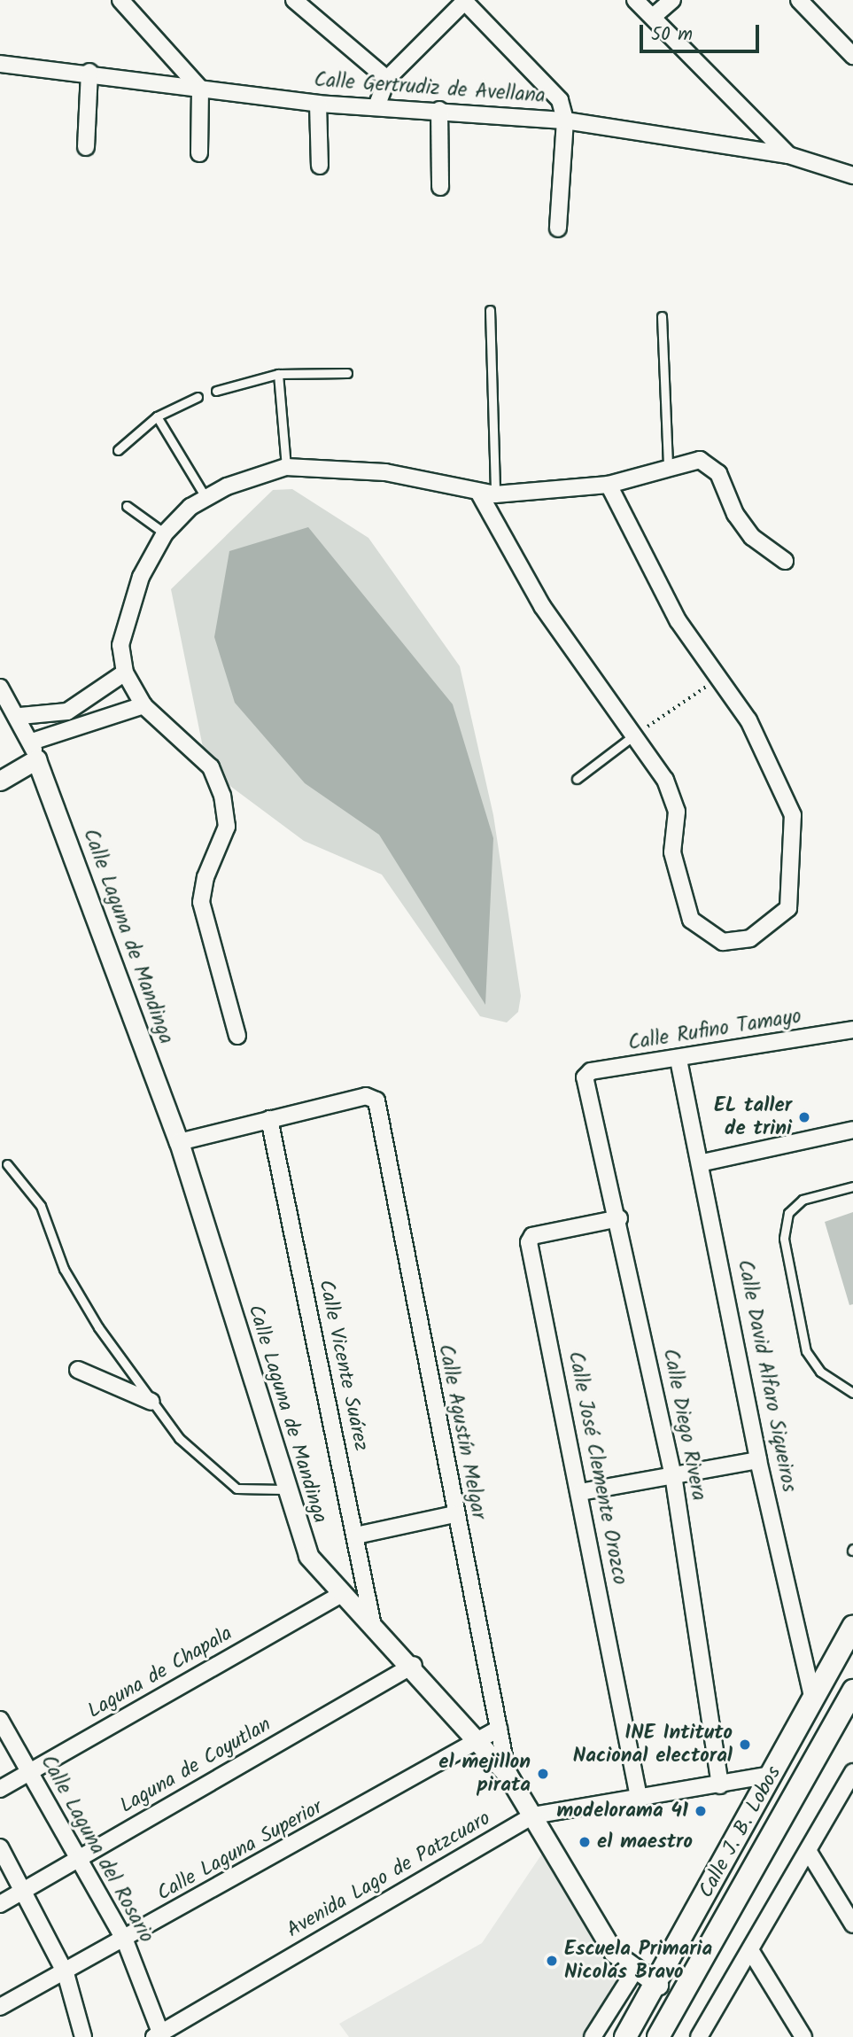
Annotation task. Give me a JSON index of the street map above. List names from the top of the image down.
{
  "streets": {
    "main road": ["Calle J. B. Lobos"],
    "street": [
      "Calle Gertrudiz de Avellana",
      "Calle Laguna de Mandinga",
      "Calle Rufino Tamayo",
      "Calle Vicente Suárez",
      "Calle David Alfaro Siqueiros",
      "Calle Diego Rivera",
      "Calle Agustín Melgar",
      "Calle José Clemente Orozco",
      "Laguna de Chapala",
      "Laguna de Coyutlan",
      "Calle Laguna del Rosario",
      "Calle Laguna Superior",
      "Avenida Lago de Patzcuaro"
    ]
  },
  "crossings": [
    ["Calle Laguna de Mandinga", "Calle Vicente Suárez"],
    ["Calle Laguna de Mandinga", "Calle Agustín Melgar"],
    ["Calle Laguna de Mandinga", "Laguna de Chapala"],
    ["Calle Laguna de Mandinga", "Laguna de Coyutlan"],
    ["Calle Laguna de Mandinga", "Calle J. B. Lobos"],
    ["Calle Laguna de Mandinga", "Calle Laguna Superior"],
    ["Calle Laguna de Mandinga", "Avenida Lago de Patzcuaro"],
    ["Calle Rufino Tamayo", "Calle David Alfaro Siqueiros"],
    ["Calle Rufino Tamayo", "Calle Diego Rivera"],
    ["Calle Vicente Suárez", "Calle Agustín Melgar"],
    ["Calle David Alfaro Siqueiros", "Calle J. B. Lobos"],
    ["Calle Diego Rivera", "Calle José Clemente Orozco"],
    ["Calle Diego Rivera", "Avenida Lago de Patzcuaro"],
    ["Calle Agustín Melgar", "Calle Laguna Superior"],
    ["Calle José Clemente Orozco", "Avenida Lago de Patzcuaro"],
    ["Laguna de Chapala", "Calle Laguna del Rosario"],
    ["Laguna de Coyutlan", "Calle Laguna del Rosario"],
    ["Calle J. B. Lobos", "Avenida Lago de Patzcuaro"],
    ["Calle Laguna del Rosario", "Calle Laguna Superior"],
    ["Calle Laguna del Rosario", "Avenida Lago de Patzcuaro"]
  ],
  "places": [
    "EL taller de trini",
    "INE Intituto Nacional electoral",
    "el mejillon pirata",
    "modelorama 41",
    "el maestro",
    "Escuela Primaria Nicolás Bravo"
  ],
  "scale_bar": "50 m"
}
